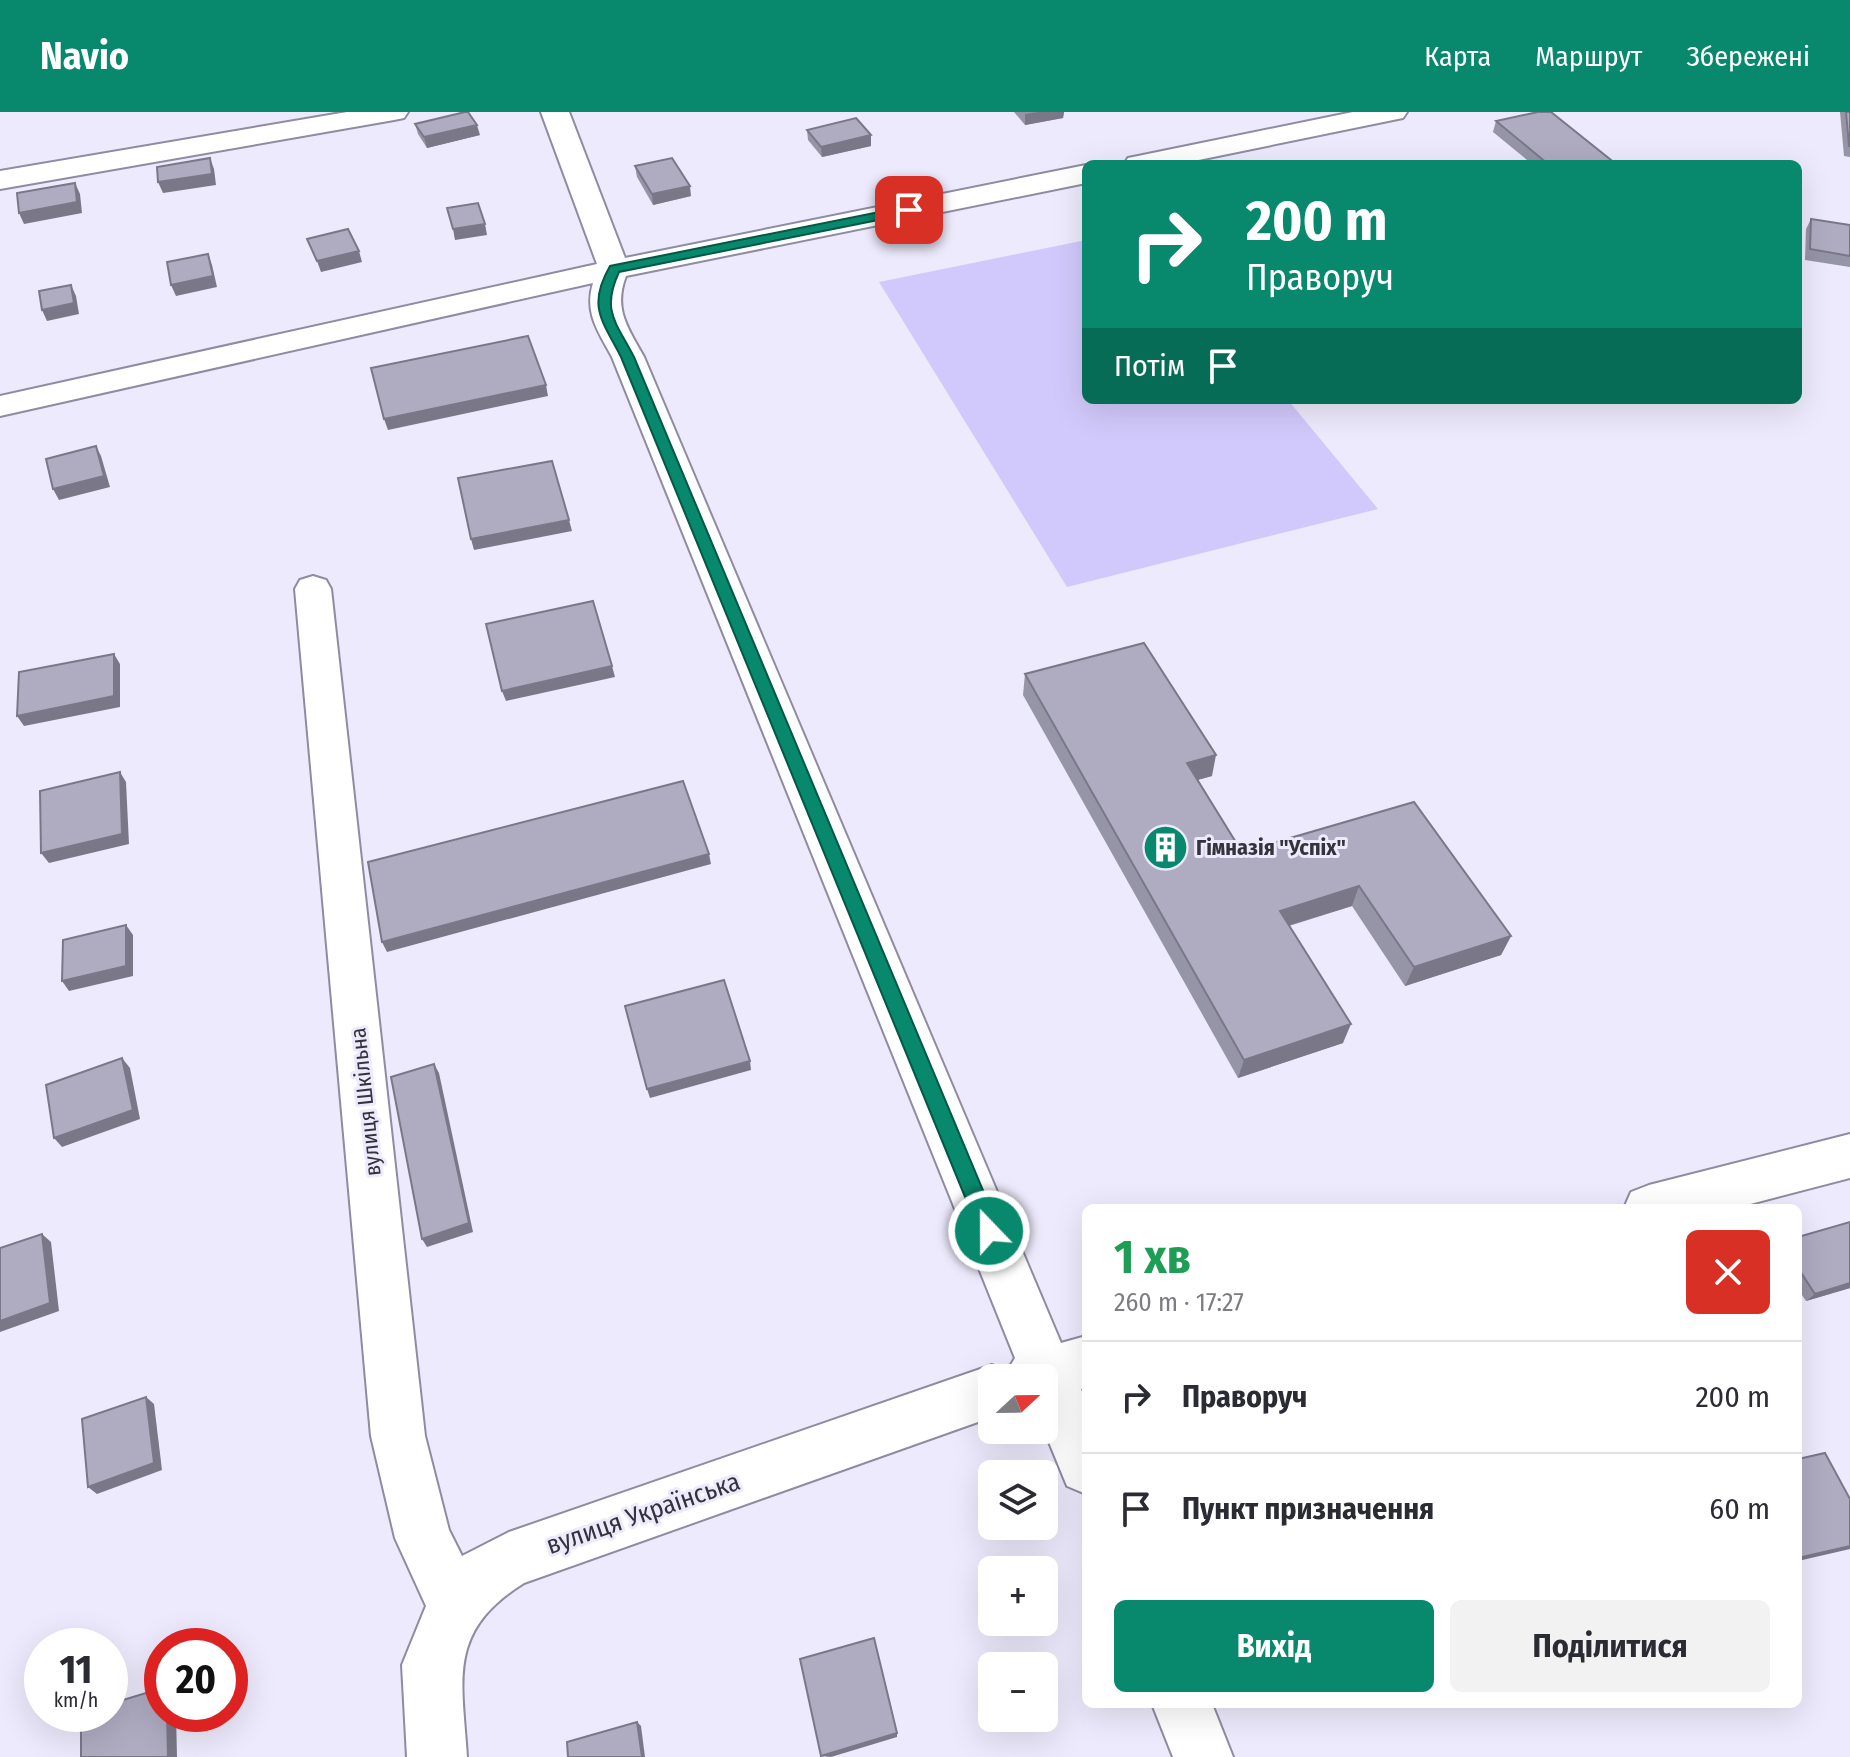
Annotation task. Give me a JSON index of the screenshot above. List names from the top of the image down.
{
  "streets": {
    "street": ["вулиця Шкільна", "вулиця Українська"]
  },
  "crossings": [
    ["вулиця Шкільна", "вулиця Українська"]
  ],
  "places": {
    "building": ["Гімназія \"Успіх\""]
  },
  "north": "right",
  "page": {
    "header": "Navio",
    "nav": ["Карта", "Маршрут", "Збережені"],
    "turn": ["200 m", "Праворуч"],
    "then": "Потім",
    "heading": ["1 хв", "260 m · 17:27"],
    "list": [
      {
        "name": "Праворуч",
        "value": "200 m"
      },
      {
        "name": "Пункт призначення",
        "value": "60 m"
      }
    ],
    "map_buttons": ["+", "−"],
    "buttons": ["Вихід", "Поділитися"],
    "speed": "11 km/h",
    "limit": "20"
  }
}
